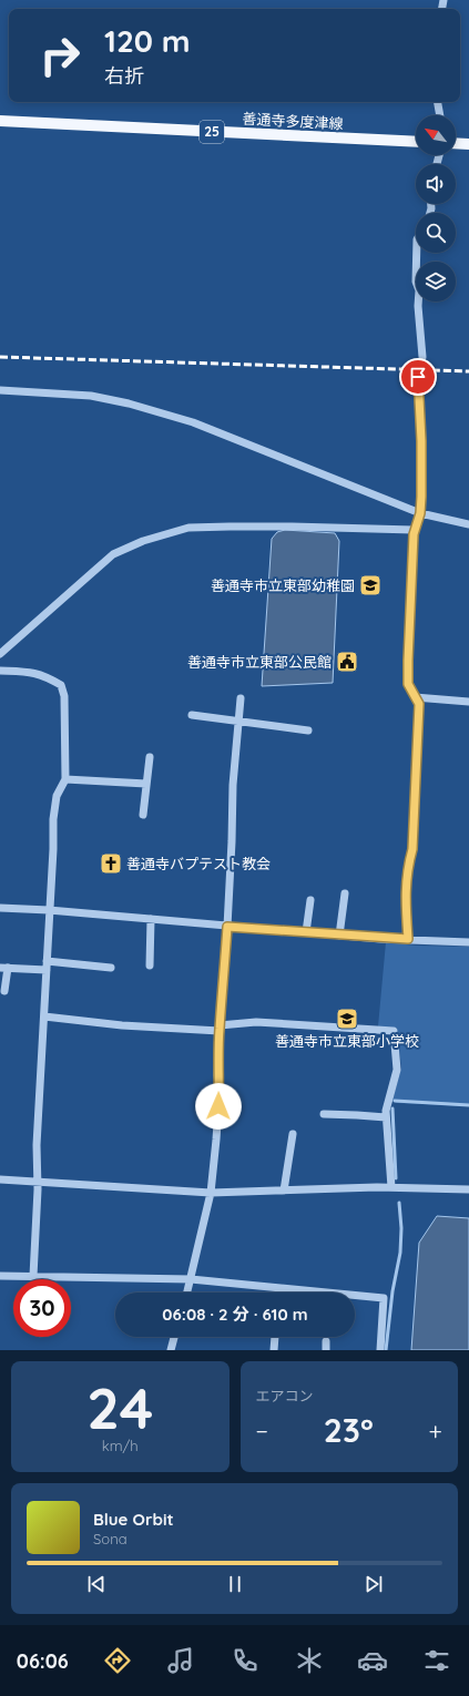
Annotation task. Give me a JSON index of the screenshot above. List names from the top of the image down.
{
  "streets": {
    "main road": ["善通寺多度津線", "25"]
  },
  "places": {
    "school or university": ["善通寺市立東部幼稚園", "善通寺市立東部小学校"],
    "public building": ["善通寺市立東部公民館"],
    "church": ["善通寺バプテスト教会"]
  },
  "north": "top left",
  "page": {
    "turn": ["120 m", "右折"],
    "limit": "30",
    "trip": "06:08 · 2 分 · 610 m",
    "tile": [
      ["24", "km/h"],
      "エアコン"
    ],
    "heat": ["−", "23°", "+"],
    "song": ["Blue Orbit", "Sona"],
    "tabs": "06:06"
  }
}
